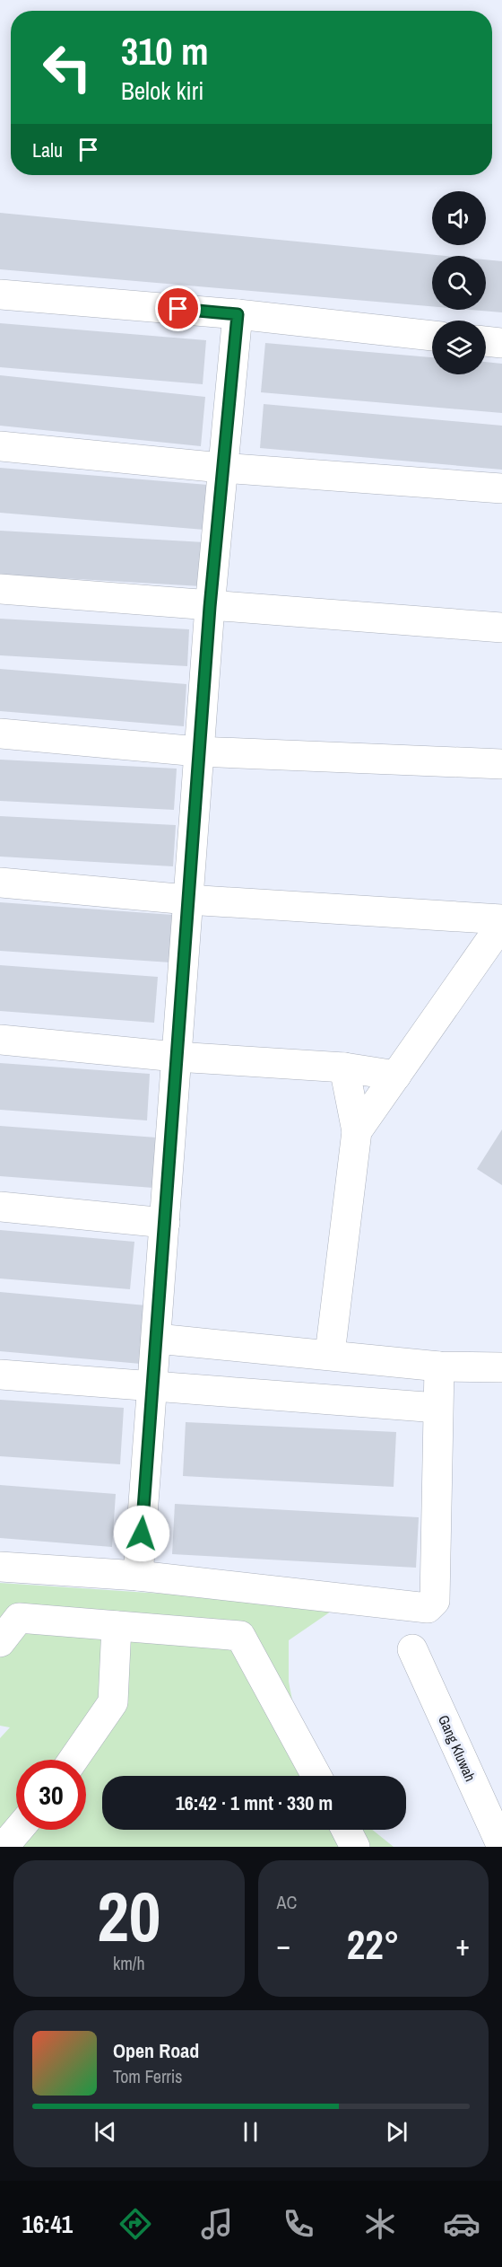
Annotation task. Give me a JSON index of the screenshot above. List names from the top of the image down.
{
  "streets": {
    "street": ["Gang Kluwah"]
  },
  "page": {
    "turn": ["310 m", "Belok kiri"],
    "then": "Lalu",
    "limit": "30",
    "trip": "16:42 · 1 mnt · 330 m",
    "tile": [
      ["20", "km/h"],
      "AC"
    ],
    "heat": ["−", "22°", "+"],
    "song": ["Open Road", "Tom Ferris"],
    "tabs": "16:41"
  }
}
